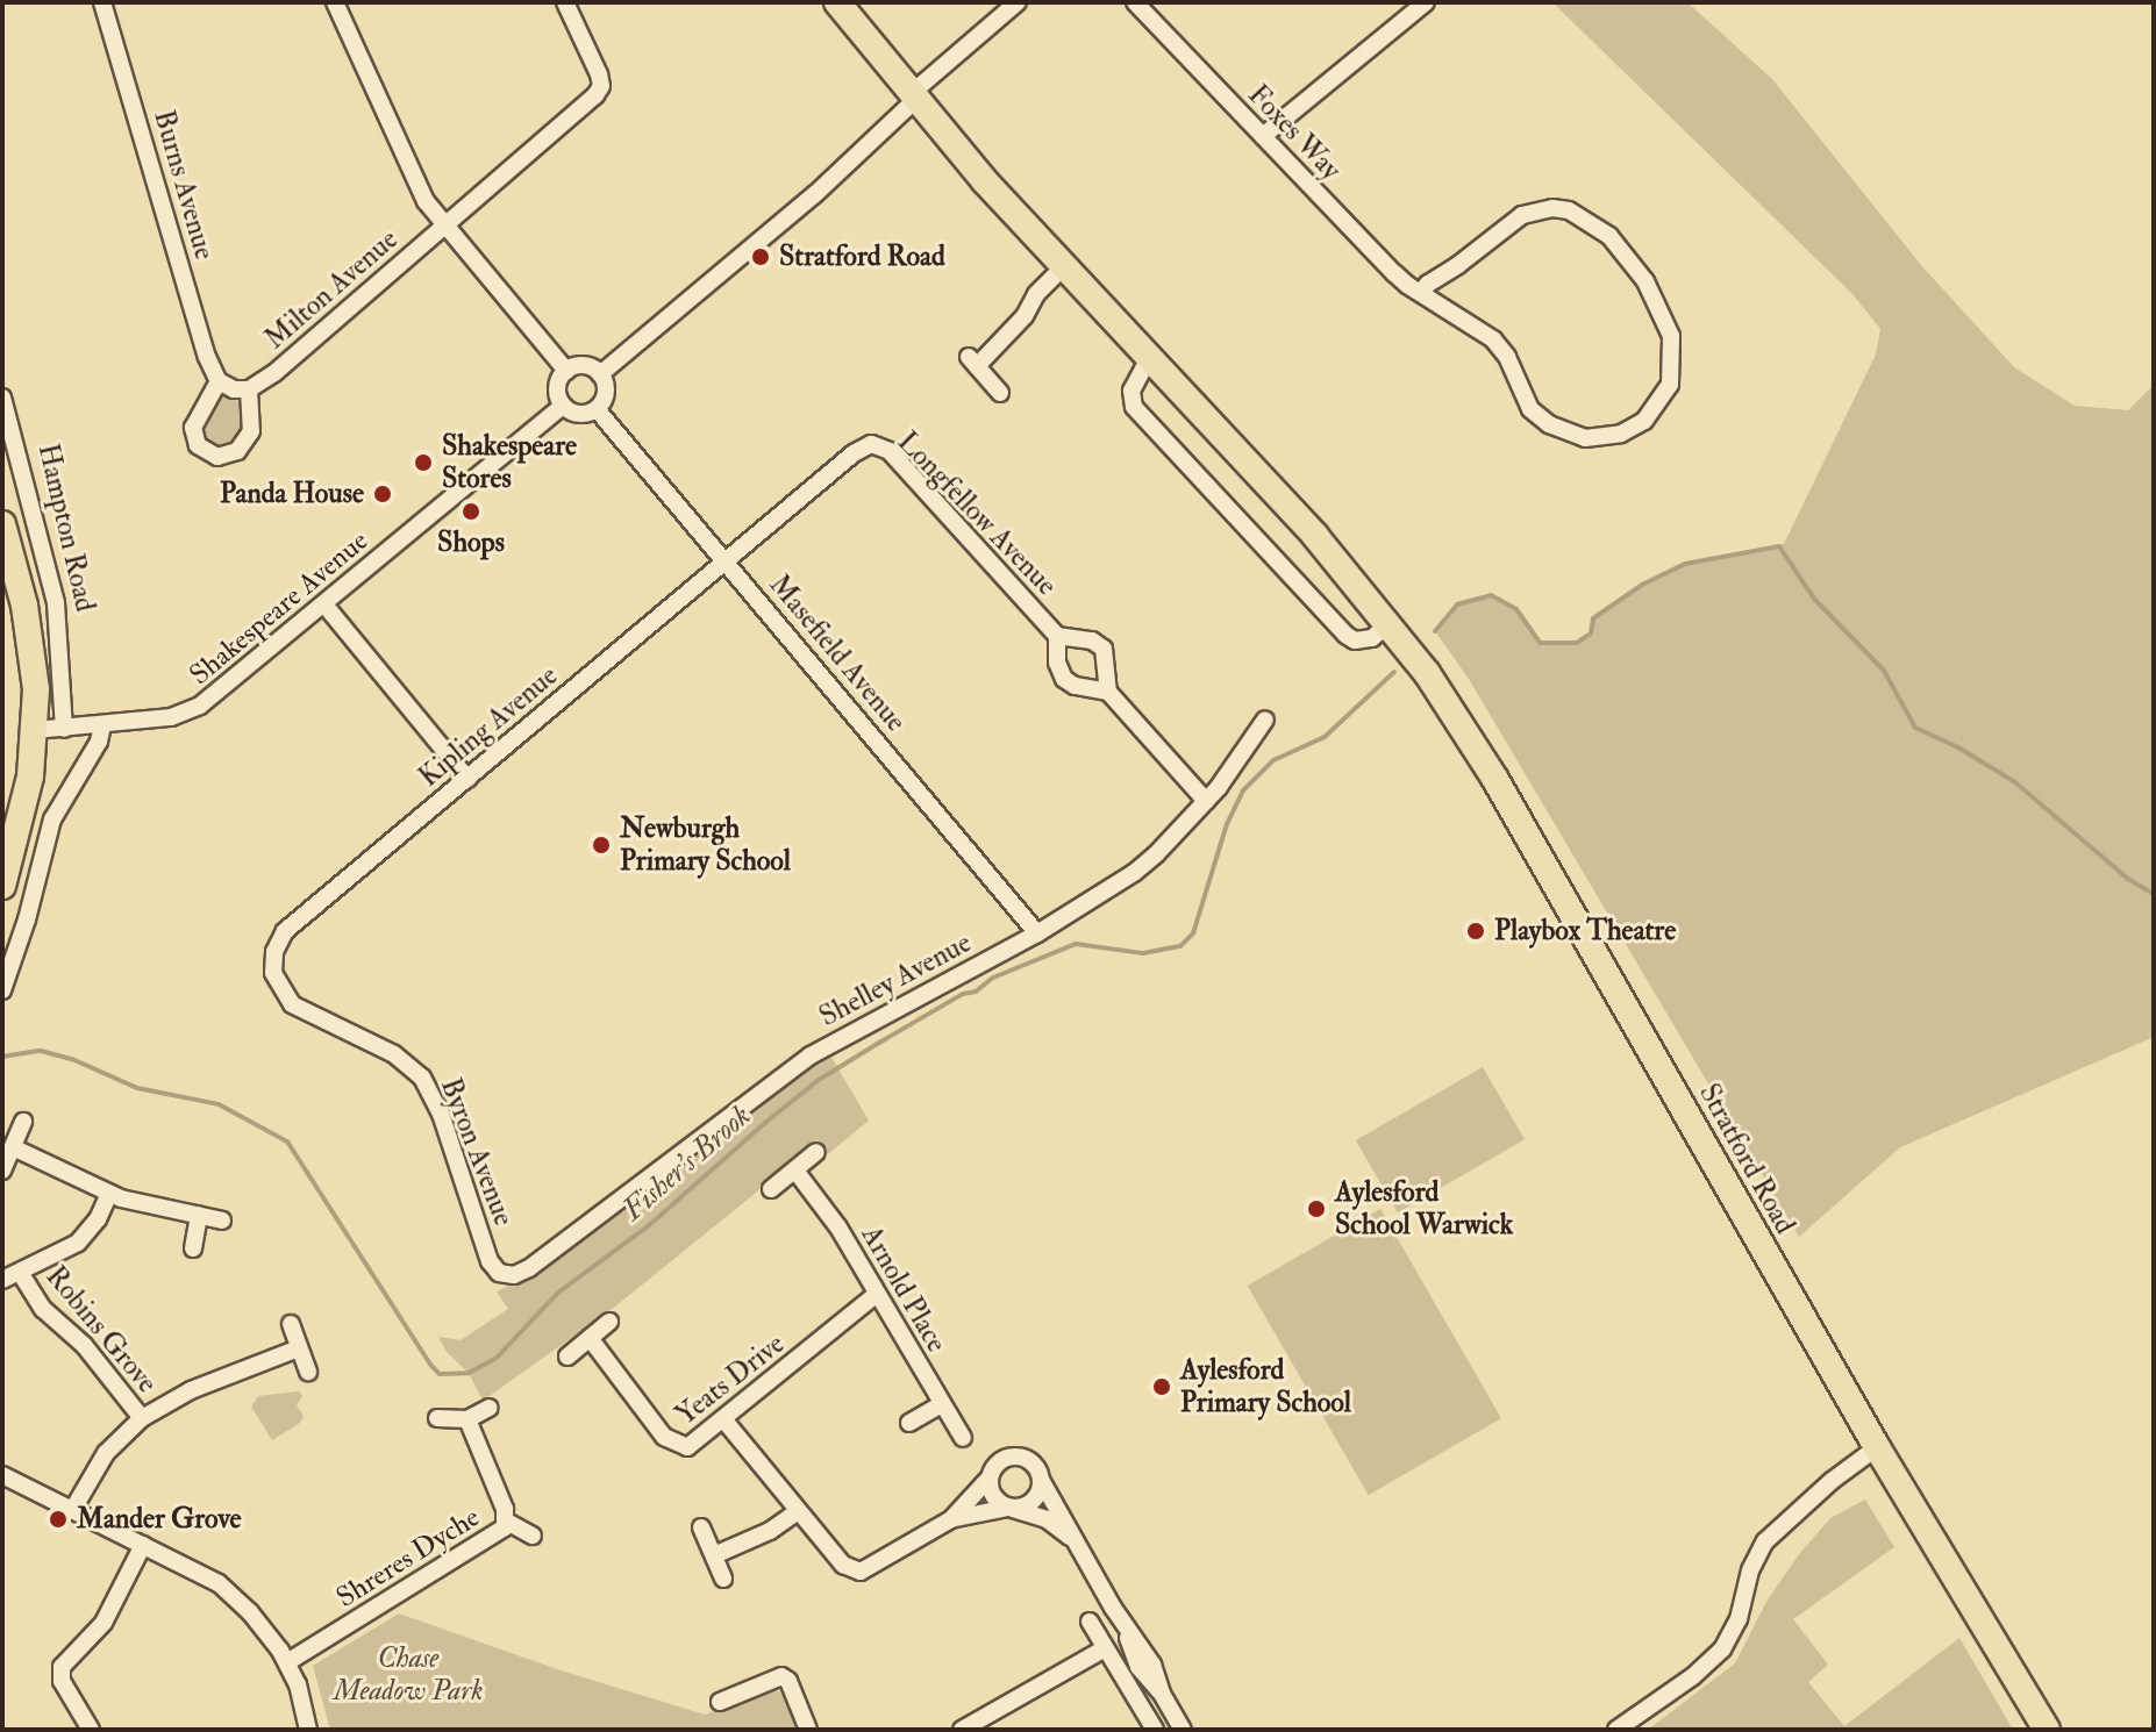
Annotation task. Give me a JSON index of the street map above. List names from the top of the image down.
{
  "streets": {
    "main road": ["Hampton Road", "Stratford Road"],
    "street": [
      "Foxes Way",
      "Burns Avenue",
      "Milton Avenue",
      "Longfellow Avenue",
      "Shakespeare Avenue",
      "Masefield Avenue",
      "Kipling Avenue",
      "Shelley Avenue",
      "Byron Avenue",
      "Arnold Place",
      "Robins Grove",
      "Yeats Drive",
      "Shreres Dyche"
    ]
  },
  "crossings": [
    ["Longfellow Avenue", "Masefield Avenue"],
    ["Longfellow Avenue", "Kipling Avenue"],
    ["Hampton Road", "Shakespeare Avenue"],
    ["Shakespeare Avenue", "Masefield Avenue"],
    ["Masefield Avenue", "Kipling Avenue"],
    ["Masefield Avenue", "Shelley Avenue"],
    ["Kipling Avenue", "Byron Avenue"],
    ["Shelley Avenue", "Byron Avenue"],
    ["Arnold Place", "Yeats Drive"]
  ],
  "water": ["Fisher's Brook"],
  "parks": ["Chase Meadow Park"],
  "places": [
    "Stratford Road",
    "Shakespeare Stores",
    "Panda House",
    "Shops",
    "Newburgh Primary School",
    "Playbox Theatre",
    "Aylesford School Warwick",
    "Aylesford Primary School",
    "Mander Grove"
  ]
}
